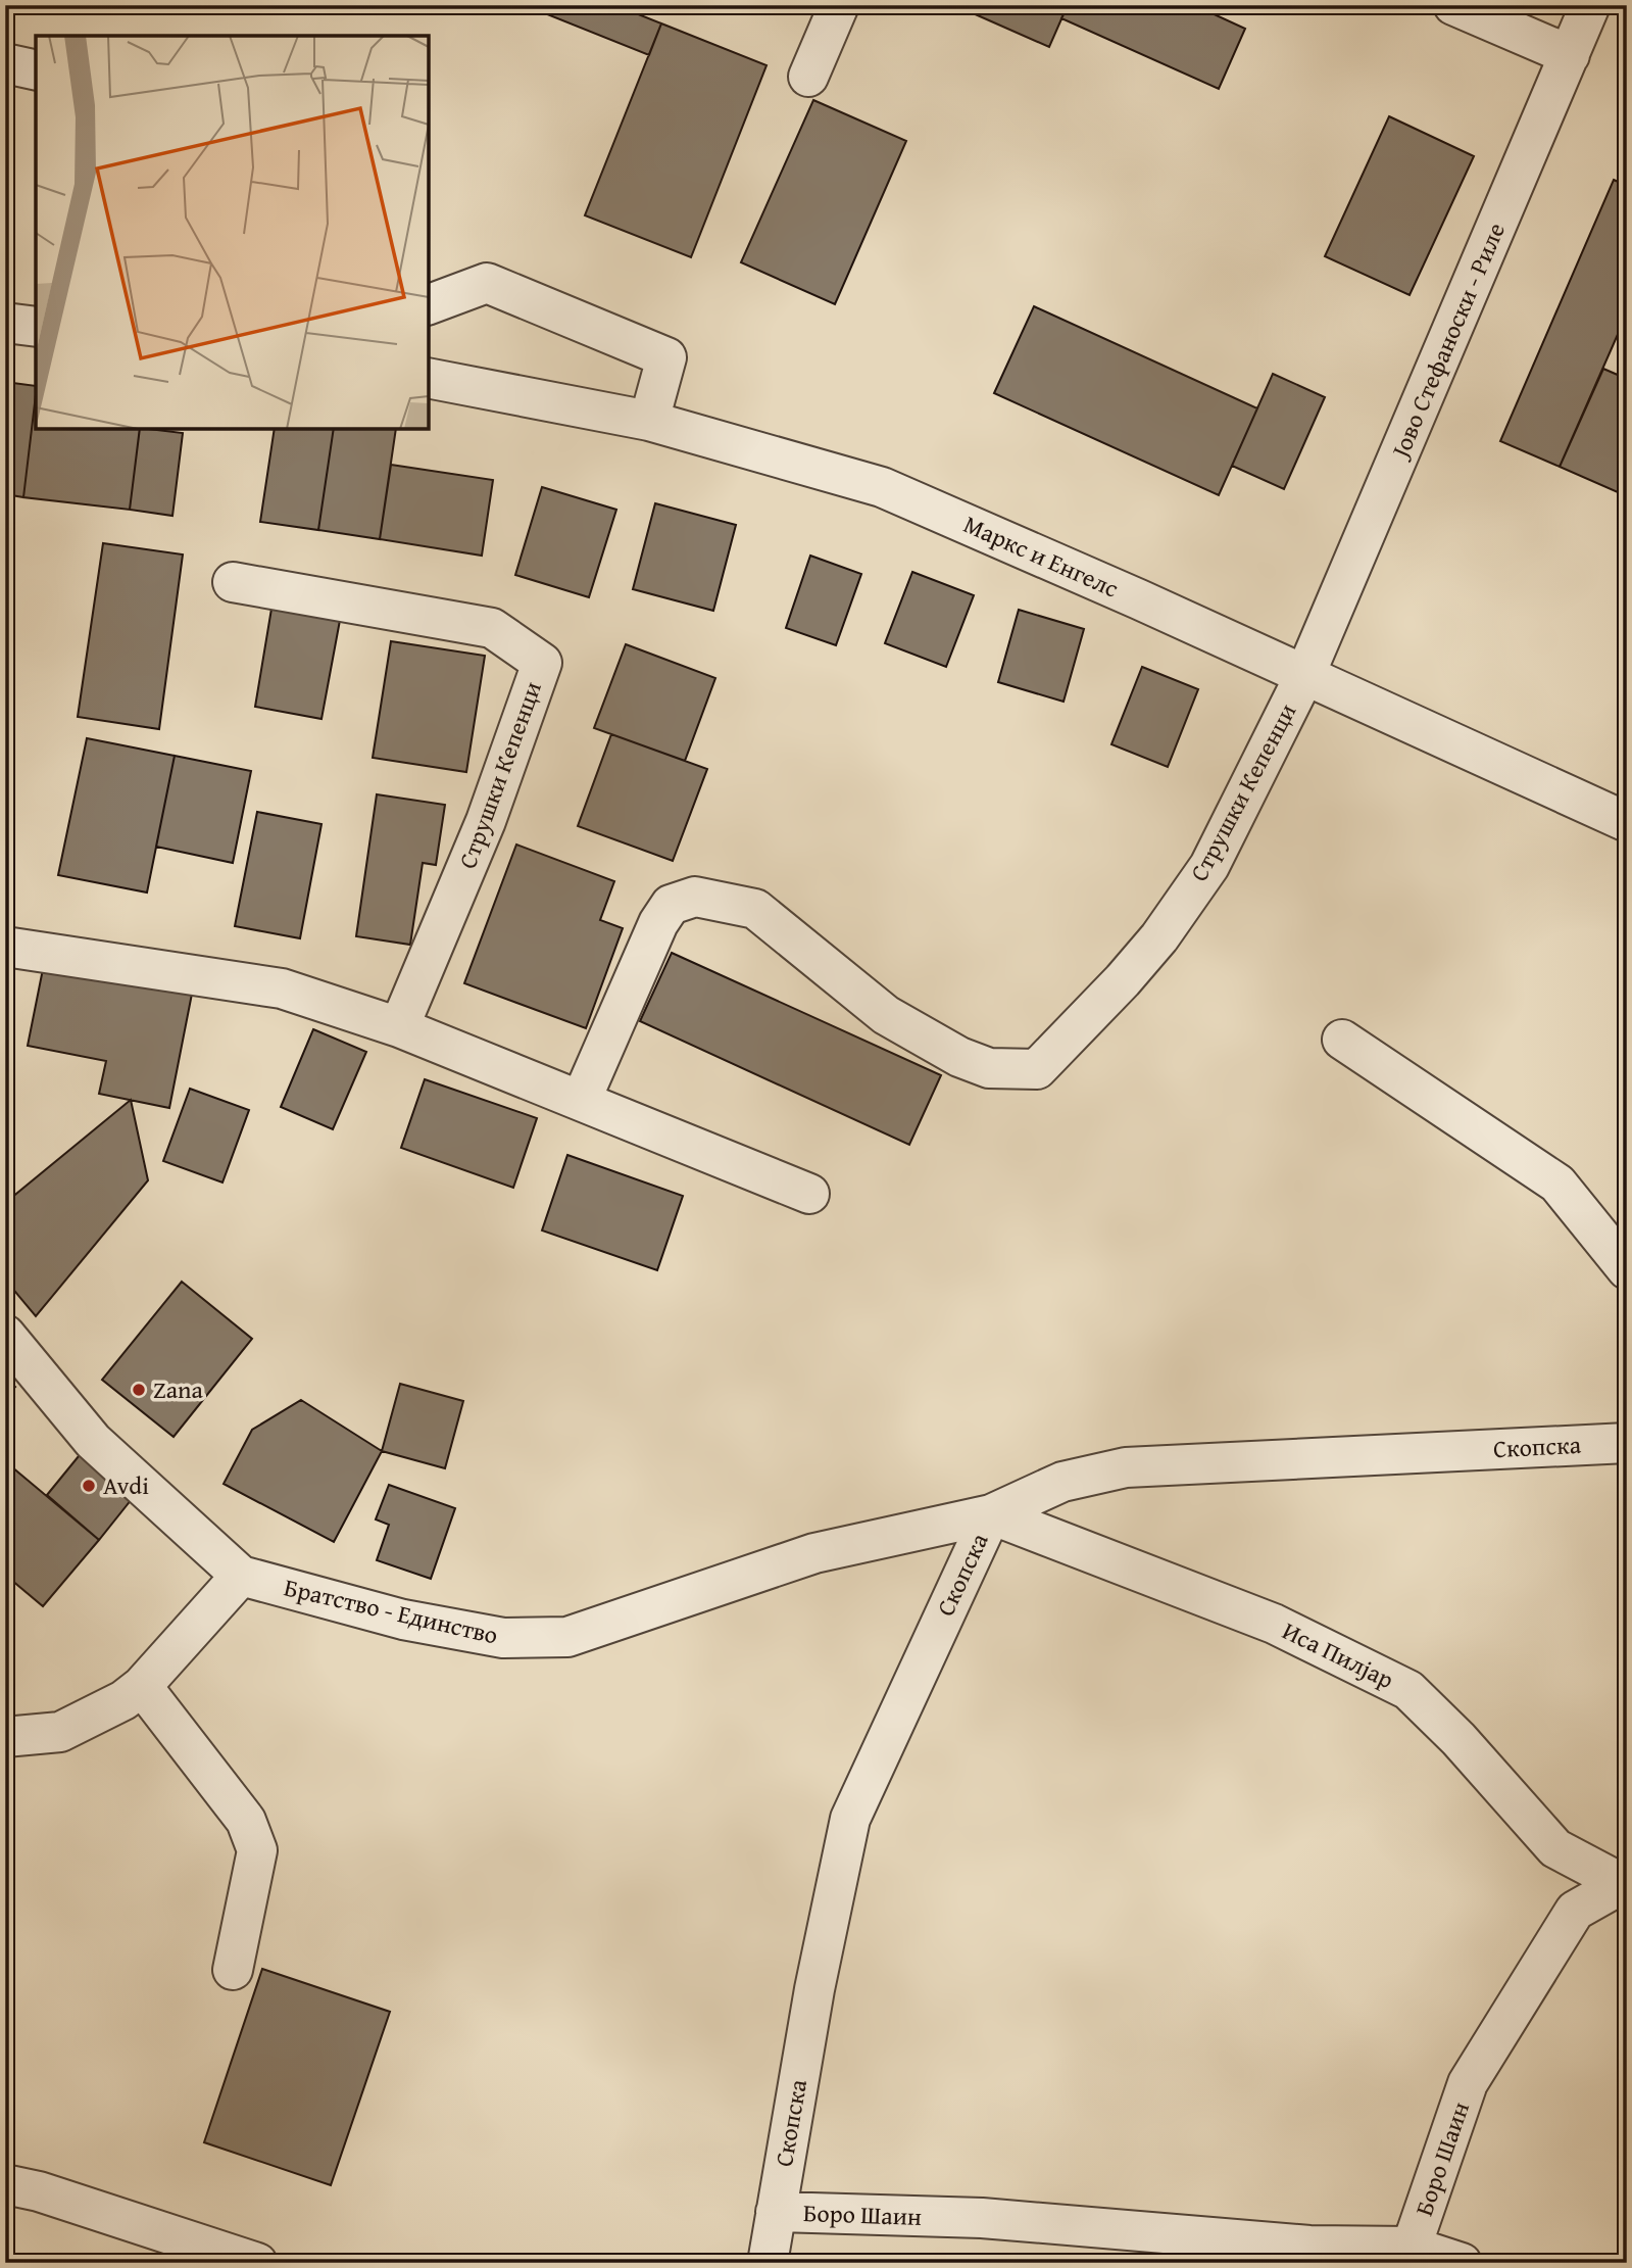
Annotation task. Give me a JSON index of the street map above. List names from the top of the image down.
{
  "streets": {
    "street": [
      "Јово Стефаноски - Риле",
      "Маркс и Енгелс",
      "Струшки Кепенци",
      "Скопска",
      "Братство - Единство",
      "Иса Пилјар",
      "Боро Шаин"
    ]
  },
  "crossings": [
    ["Јово Стефаноски - Риле", "Маркс и Енгелс"],
    ["Јово Стефаноски - Риле", "Струшки Кепенци"],
    ["Маркс и Енгелс", "Струшки Кепенци"],
    ["Скопска", "Братство - Единство"],
    ["Скопска", "Иса Пилјар"],
    ["Скопска", "Боро Шаин"],
    ["Братство - Единство", "Иса Пилјар"],
    ["Иса Пилјар", "Боро Шаин"]
  ],
  "places": ["Zana", "Avdi"]
}
